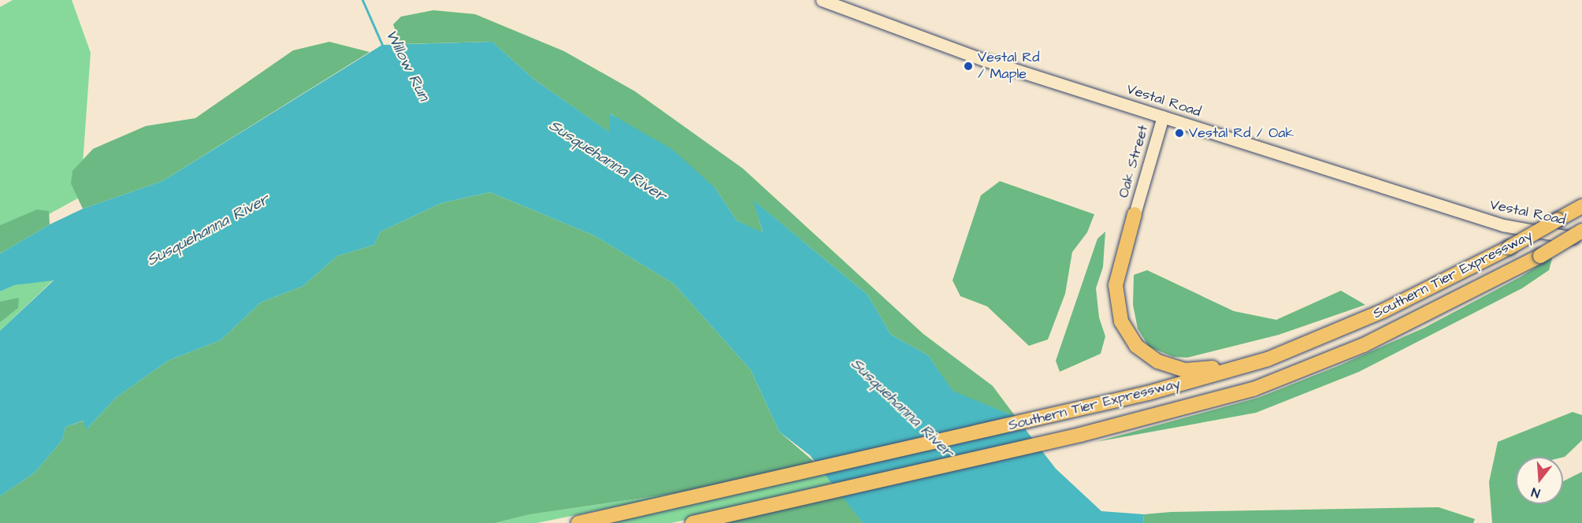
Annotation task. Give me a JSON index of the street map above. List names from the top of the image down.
{
  "streets": {
    "highway": ["Southern Tier Expressway"],
    "street": ["Vestal Road", "Oak Street"]
  },
  "crossings": [
    ["Vestal Road", "Oak Street"]
  ],
  "water": ["Willow Run", "Susquehanna River"],
  "places": ["Vestal Rd / Maple", "Vestal Rd / Oak"],
  "north": "bottom"
}
